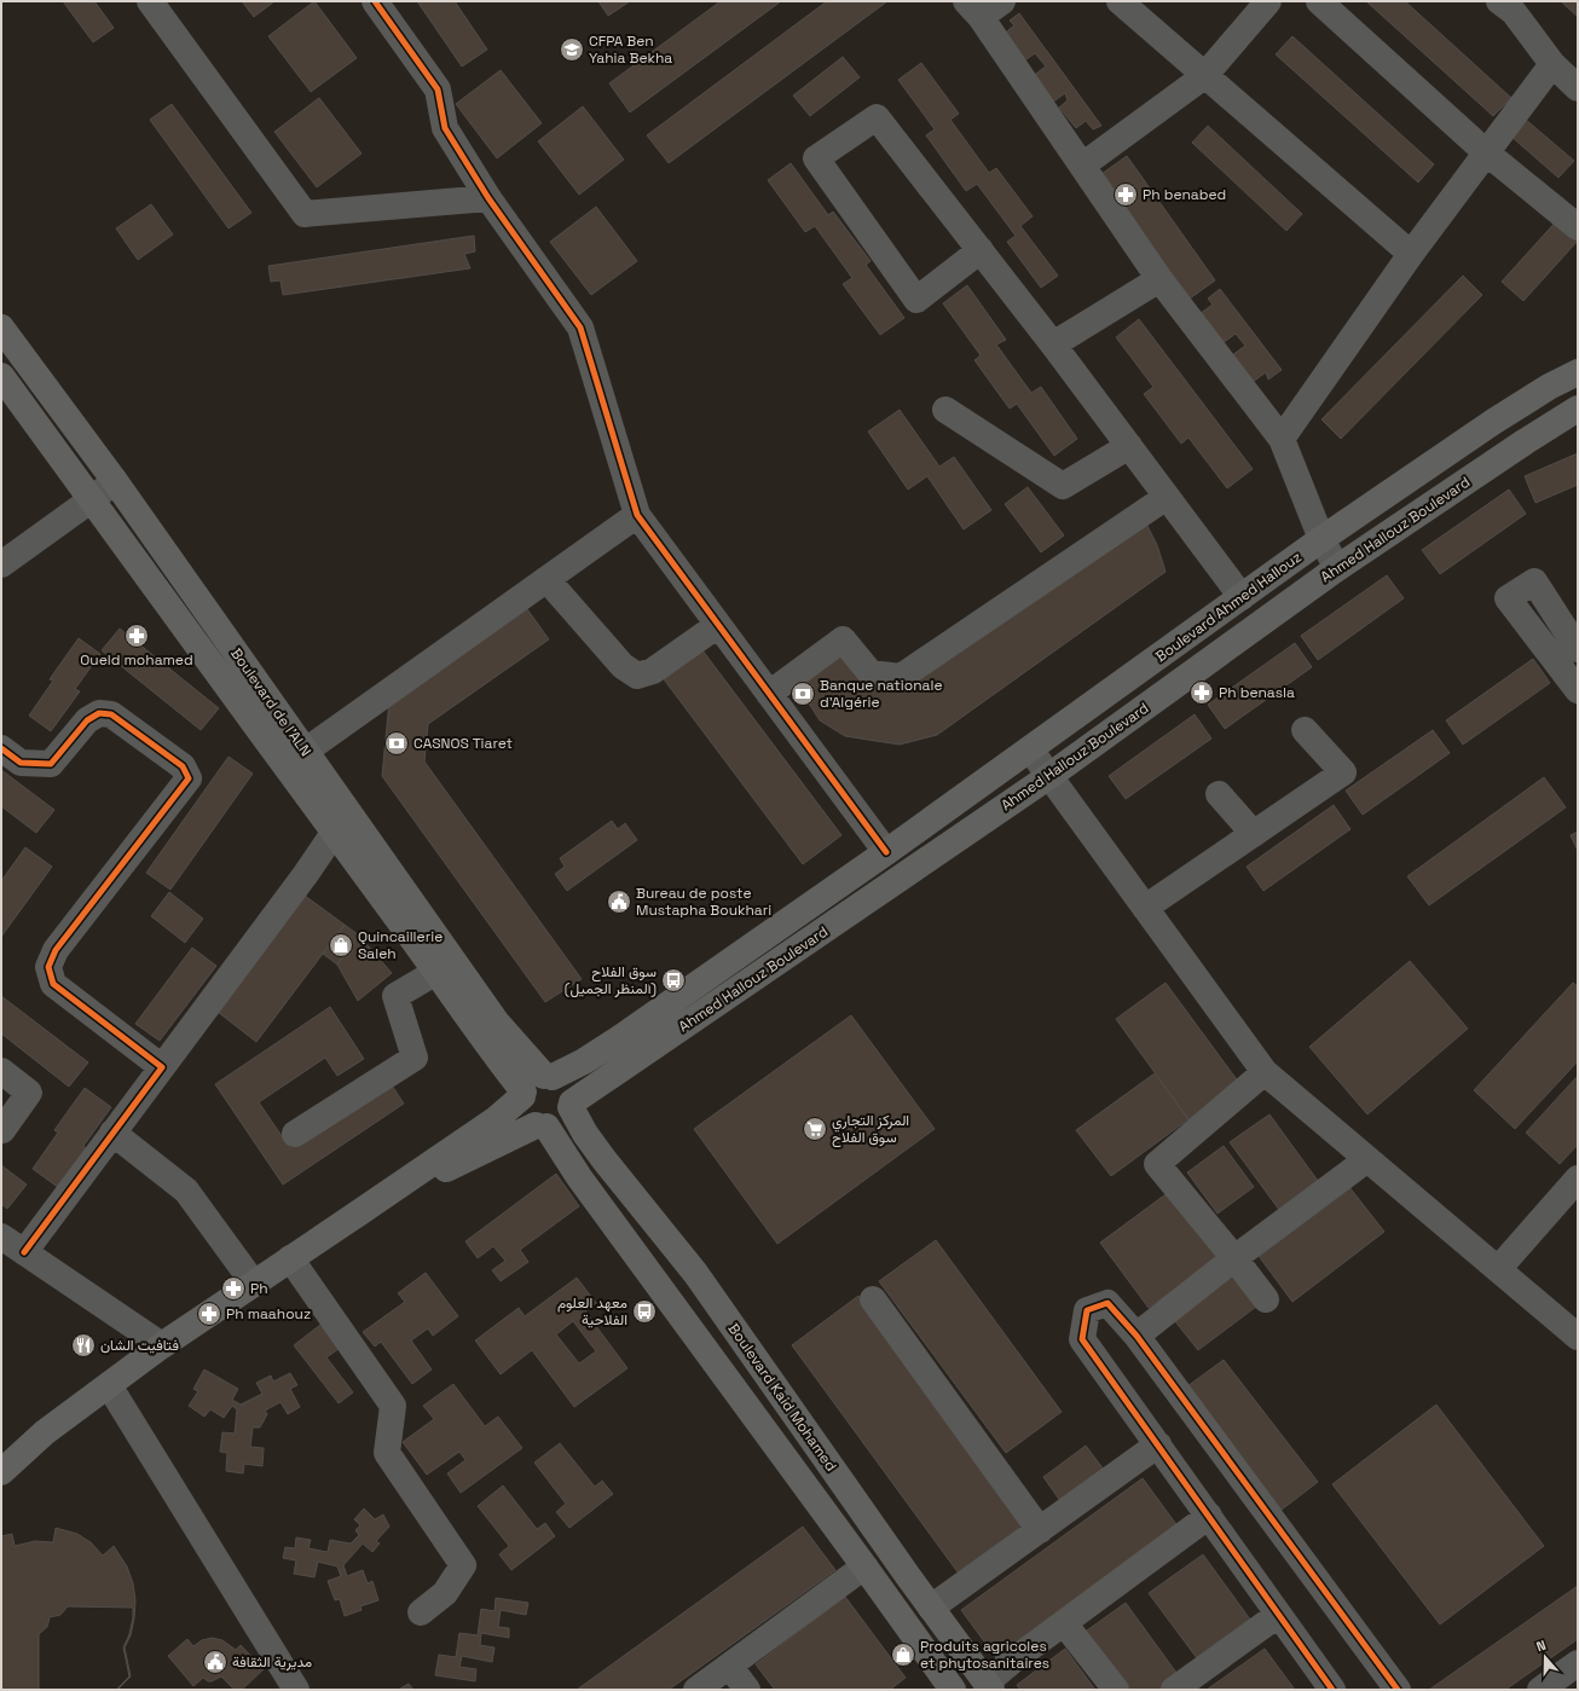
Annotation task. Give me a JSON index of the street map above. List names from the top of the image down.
{
  "streets": {
    "main road": [
      "Ahmed Hallouz Boulevard",
      "Boulevard Ahmed Hallouz",
      "Boulevard de l'ALN",
      "Boulevard Kaid Mohamed"
    ]
  },
  "crossings": [
    ["Ahmed Hallouz Boulevard", "Boulevard Ahmed Hallouz"],
    ["Ahmed Hallouz Boulevard", "Boulevard de l'ALN"],
    ["Ahmed Hallouz Boulevard", "Boulevard Kaid Mohamed"],
    ["Boulevard de l'ALN", "Boulevard Kaid Mohamed"]
  ],
  "places": {
    "school or university": ["CFPA Ben Yahia Bekha"],
    "pharmacy": [
      "Ph benabed",
      "Oueld mohamed",
      "Ph benasla",
      "Ph",
      "Ph maahouz"
    ],
    "bank": ["Banque nationale d'Algérie", "CASNOS Tiaret"],
    "public building": ["Bureau de poste Mustapha Boukhari", "مديرية الثقافة"],
    "shop": ["Quincaillerie Saleh", "Produits agricoles et phytosanitaires"],
    "bus stop": ["سوق الفلاح (المنظر الجميل)", "معهد العلوم الفلاحية"],
    "supermarket": ["المركز التجاري سوق الفلاح"],
    "restaurant": ["فتافيت الشان"]
  },
  "north": "top"
}
